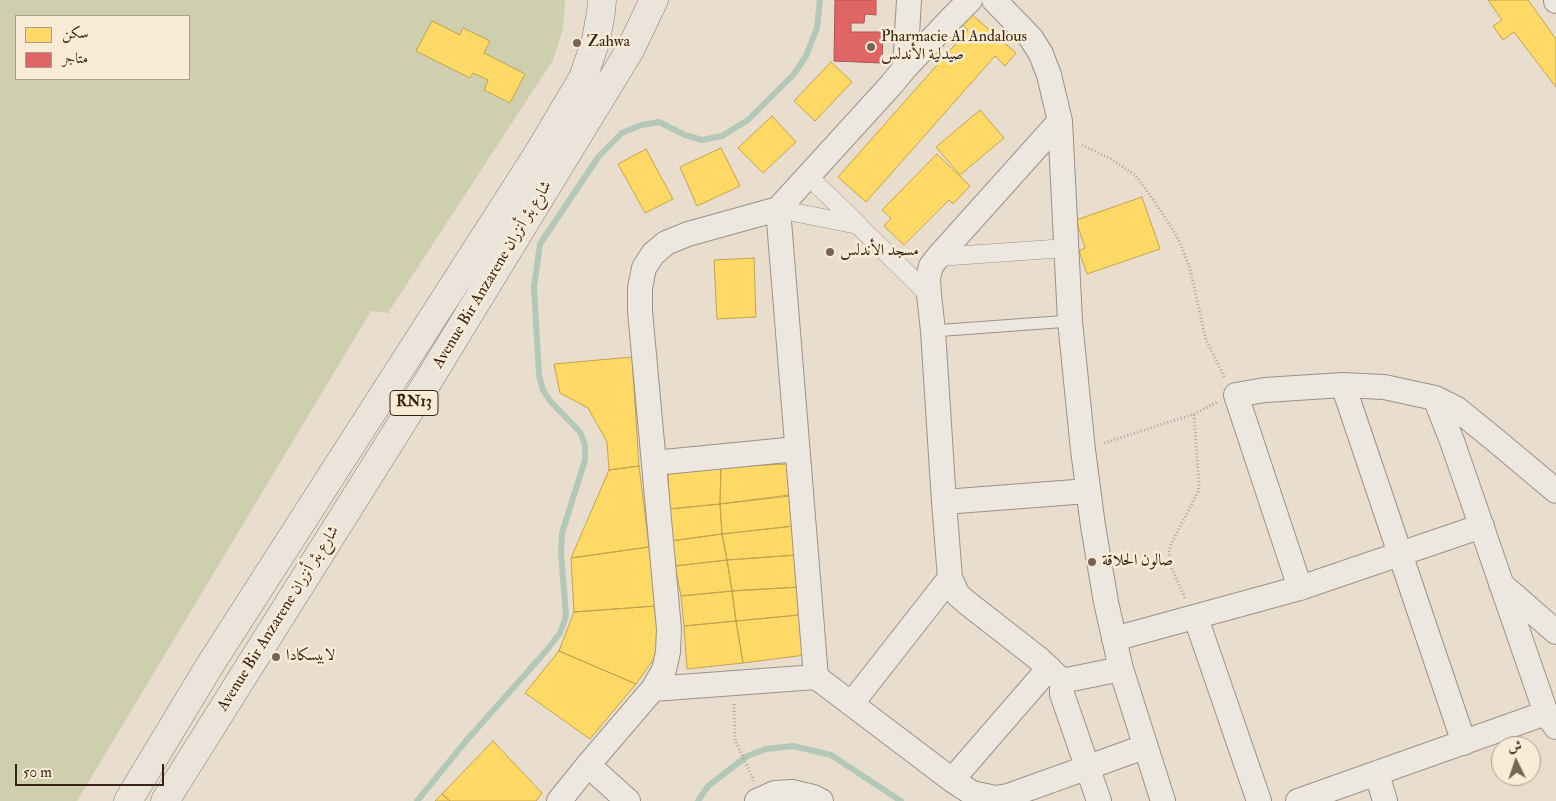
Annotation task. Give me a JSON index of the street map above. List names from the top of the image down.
{
  "streets": {
    "main road": ["Avenue Bir Anzarene شارع بئر أنزران", "RN13"]
  },
  "places": [
    "Zahwa",
    "Pharmacie Al Andalous صيدلية الأندلس",
    "مسجد الأندلس",
    "صالون الحلاقة",
    "لابيسكادا"
  ],
  "legend": ["سكن", "متاجر"],
  "scale_bar": "50 m",
  "north": "top"
}
